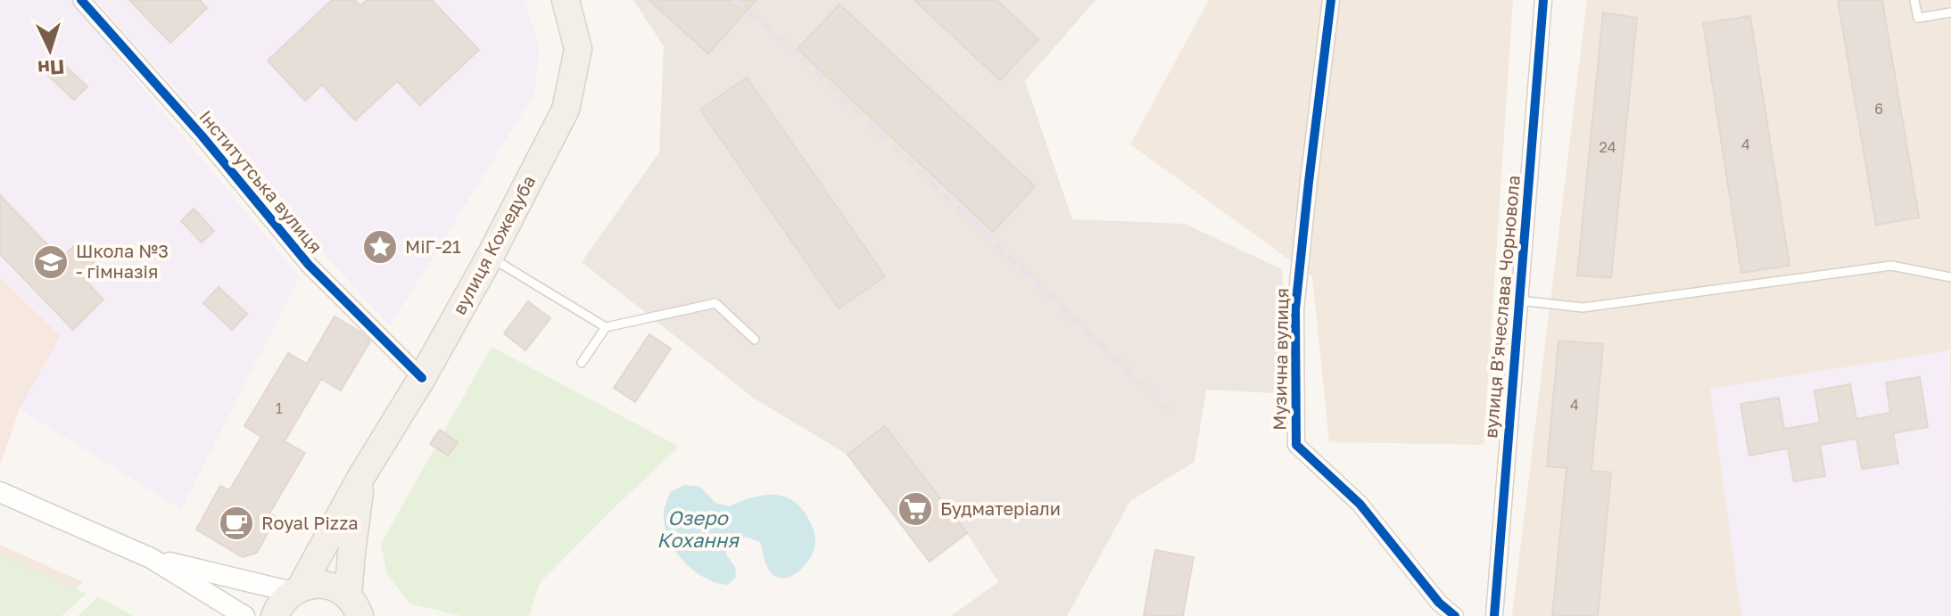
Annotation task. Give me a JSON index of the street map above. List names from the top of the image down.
{
  "streets": {
    "main road": ["вулиця Кожедуба"],
    "street": ["Інститутська вулиця", "вулиця В'ячеслава Чорновола", "Музична вулиця"]
  },
  "crossings": [
    ["Інститутська вулиця", "вулиця Кожедуба"]
  ],
  "water": ["Озеро Кохання"],
  "places": {
    "place": ["МіГ-21"],
    "school or university": ["Школа №3 - гімназія"],
    "supermarket": ["Будматеріали"],
    "cafe": ["Royal Pizza"]
  },
  "house_numbers": [
    "6",
    "4",
    "24",
    "4",
    "1"
  ],
  "north": "bottom"
}
